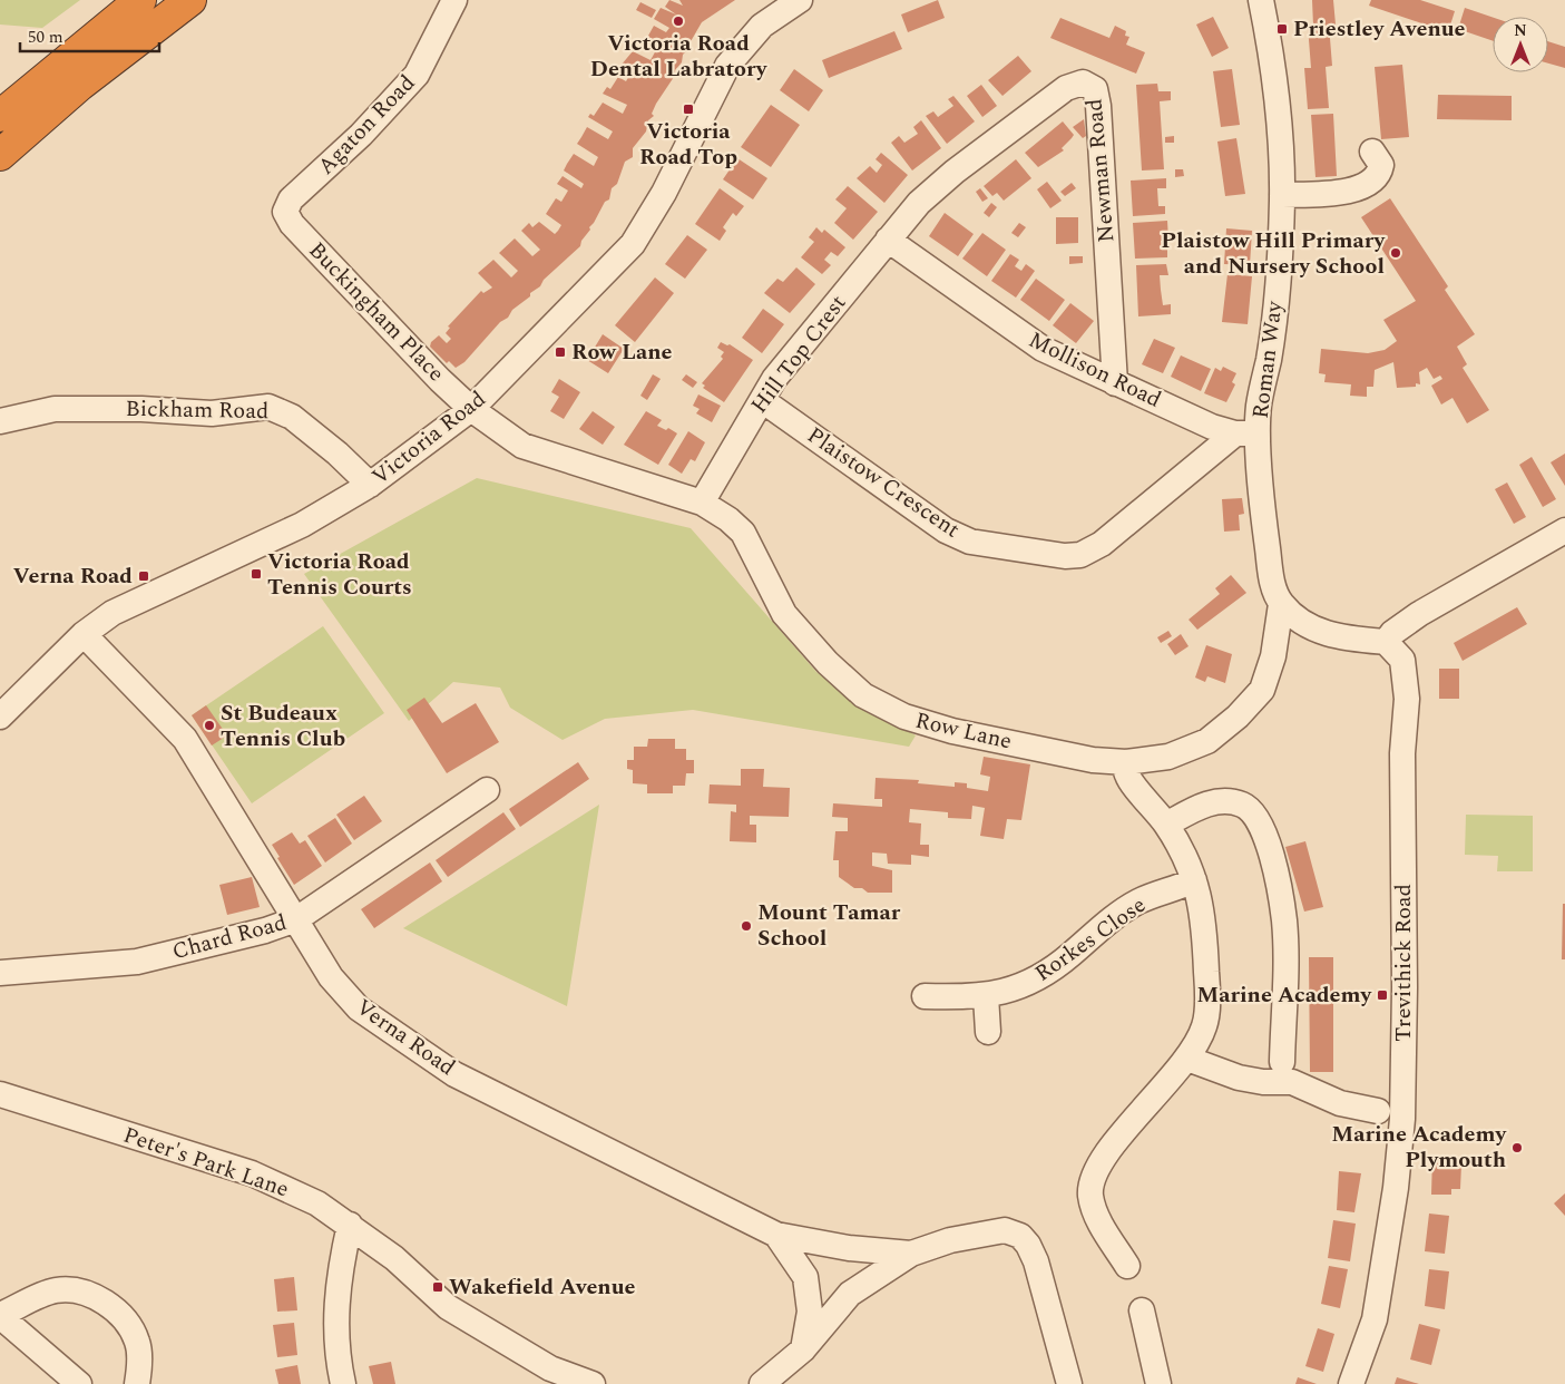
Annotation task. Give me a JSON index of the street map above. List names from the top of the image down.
{
  "streets": {
    "street": [
      "Agaton Road",
      "Newman Road",
      "Buckingham Place",
      "Hill Top Crest",
      "Roman Way",
      "Mollison Road",
      "Bickham Road",
      "Victoria Road",
      "Plaistow Crescent",
      "Row Lane",
      "Chard Road",
      "Rorkes Close",
      "Trevithick Road",
      "Verna Road",
      "Peter's Park Lane"
    ]
  },
  "crossings": [
    ["Agaton Road", "Buckingham Place"],
    ["Newman Road", "Hill Top Crest"],
    ["Newman Road", "Mollison Road"],
    ["Buckingham Place", "Victoria Road"],
    ["Buckingham Place", "Row Lane"],
    ["Hill Top Crest", "Mollison Road"],
    ["Hill Top Crest", "Plaistow Crescent"],
    ["Hill Top Crest", "Row Lane"],
    ["Roman Way", "Mollison Road"],
    ["Roman Way", "Plaistow Crescent"],
    ["Roman Way", "Row Lane"],
    ["Mollison Road", "Plaistow Crescent"],
    ["Bickham Road", "Victoria Road"],
    ["Victoria Road", "Row Lane"],
    ["Victoria Road", "Verna Road"],
    ["Chard Road", "Verna Road"]
  ],
  "places": {
    "other": [
      "Victoria Road Dental Labratory",
      "Plaistow Hill Primary and Nursery School",
      "St Budeaux Tennis Club",
      "Mount Tamar School",
      "Marine Academy Plymouth"
    ],
    "transit": [
      "Priestley Avenue",
      "Victoria Road Top",
      "Row Lane",
      "Victoria Road Tennis Courts",
      "Verna Road",
      "Marine Academy",
      "Wakefield Avenue"
    ]
  },
  "scale_bar": "50 m",
  "north": "top"
}
